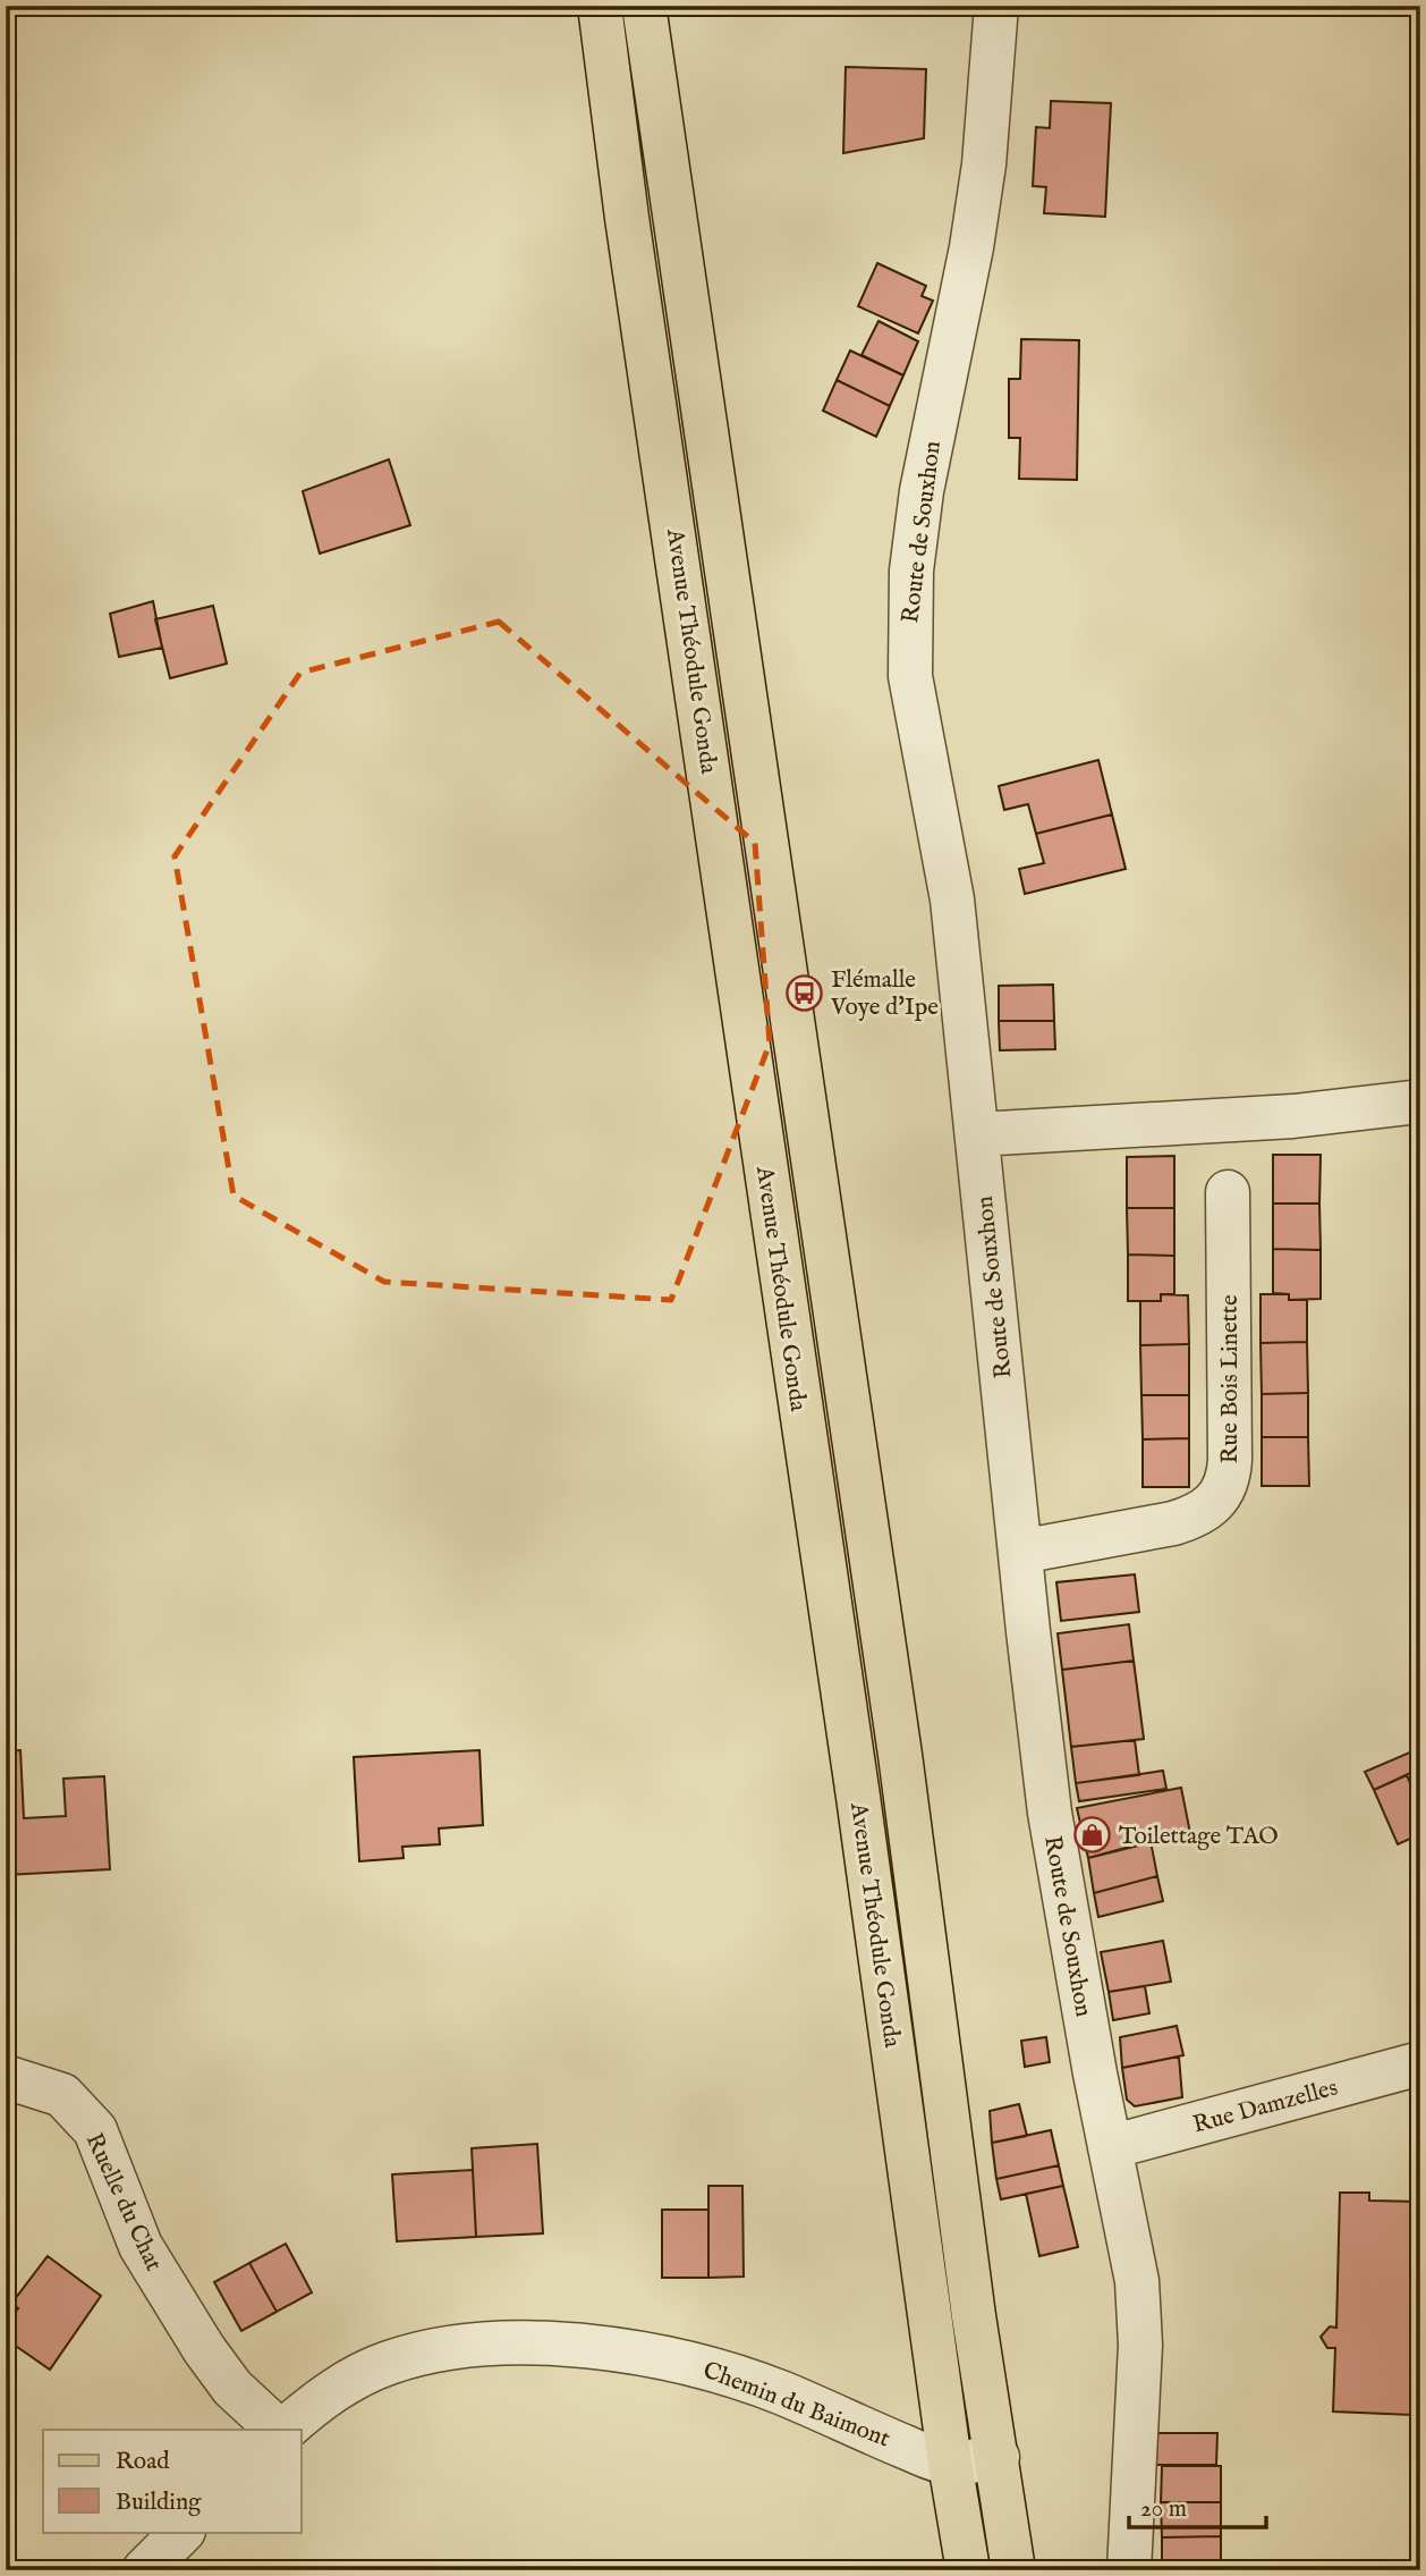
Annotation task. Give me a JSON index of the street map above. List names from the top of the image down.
{
  "streets": {
    "main road": ["Avenue Théodule Gonda"],
    "street": [
      "Route de Souxhon",
      "Rue Bois Linette",
      "Rue Damzelles",
      "Ruelle du Chat",
      "Chemin du Baimont"
    ]
  },
  "crossings": [
    ["Route de Souxhon", "Rue Bois Linette"],
    ["Route de Souxhon", "Rue Damzelles"],
    ["Avenue Théodule Gonda", "Chemin du Baimont"]
  ],
  "places": {
    "bus stop": ["Flémalle Voye d'Ipe"],
    "shop": ["Toilettage TAO"]
  },
  "legend": ["Road", "Building"],
  "scale_bar": "20 m"
}
